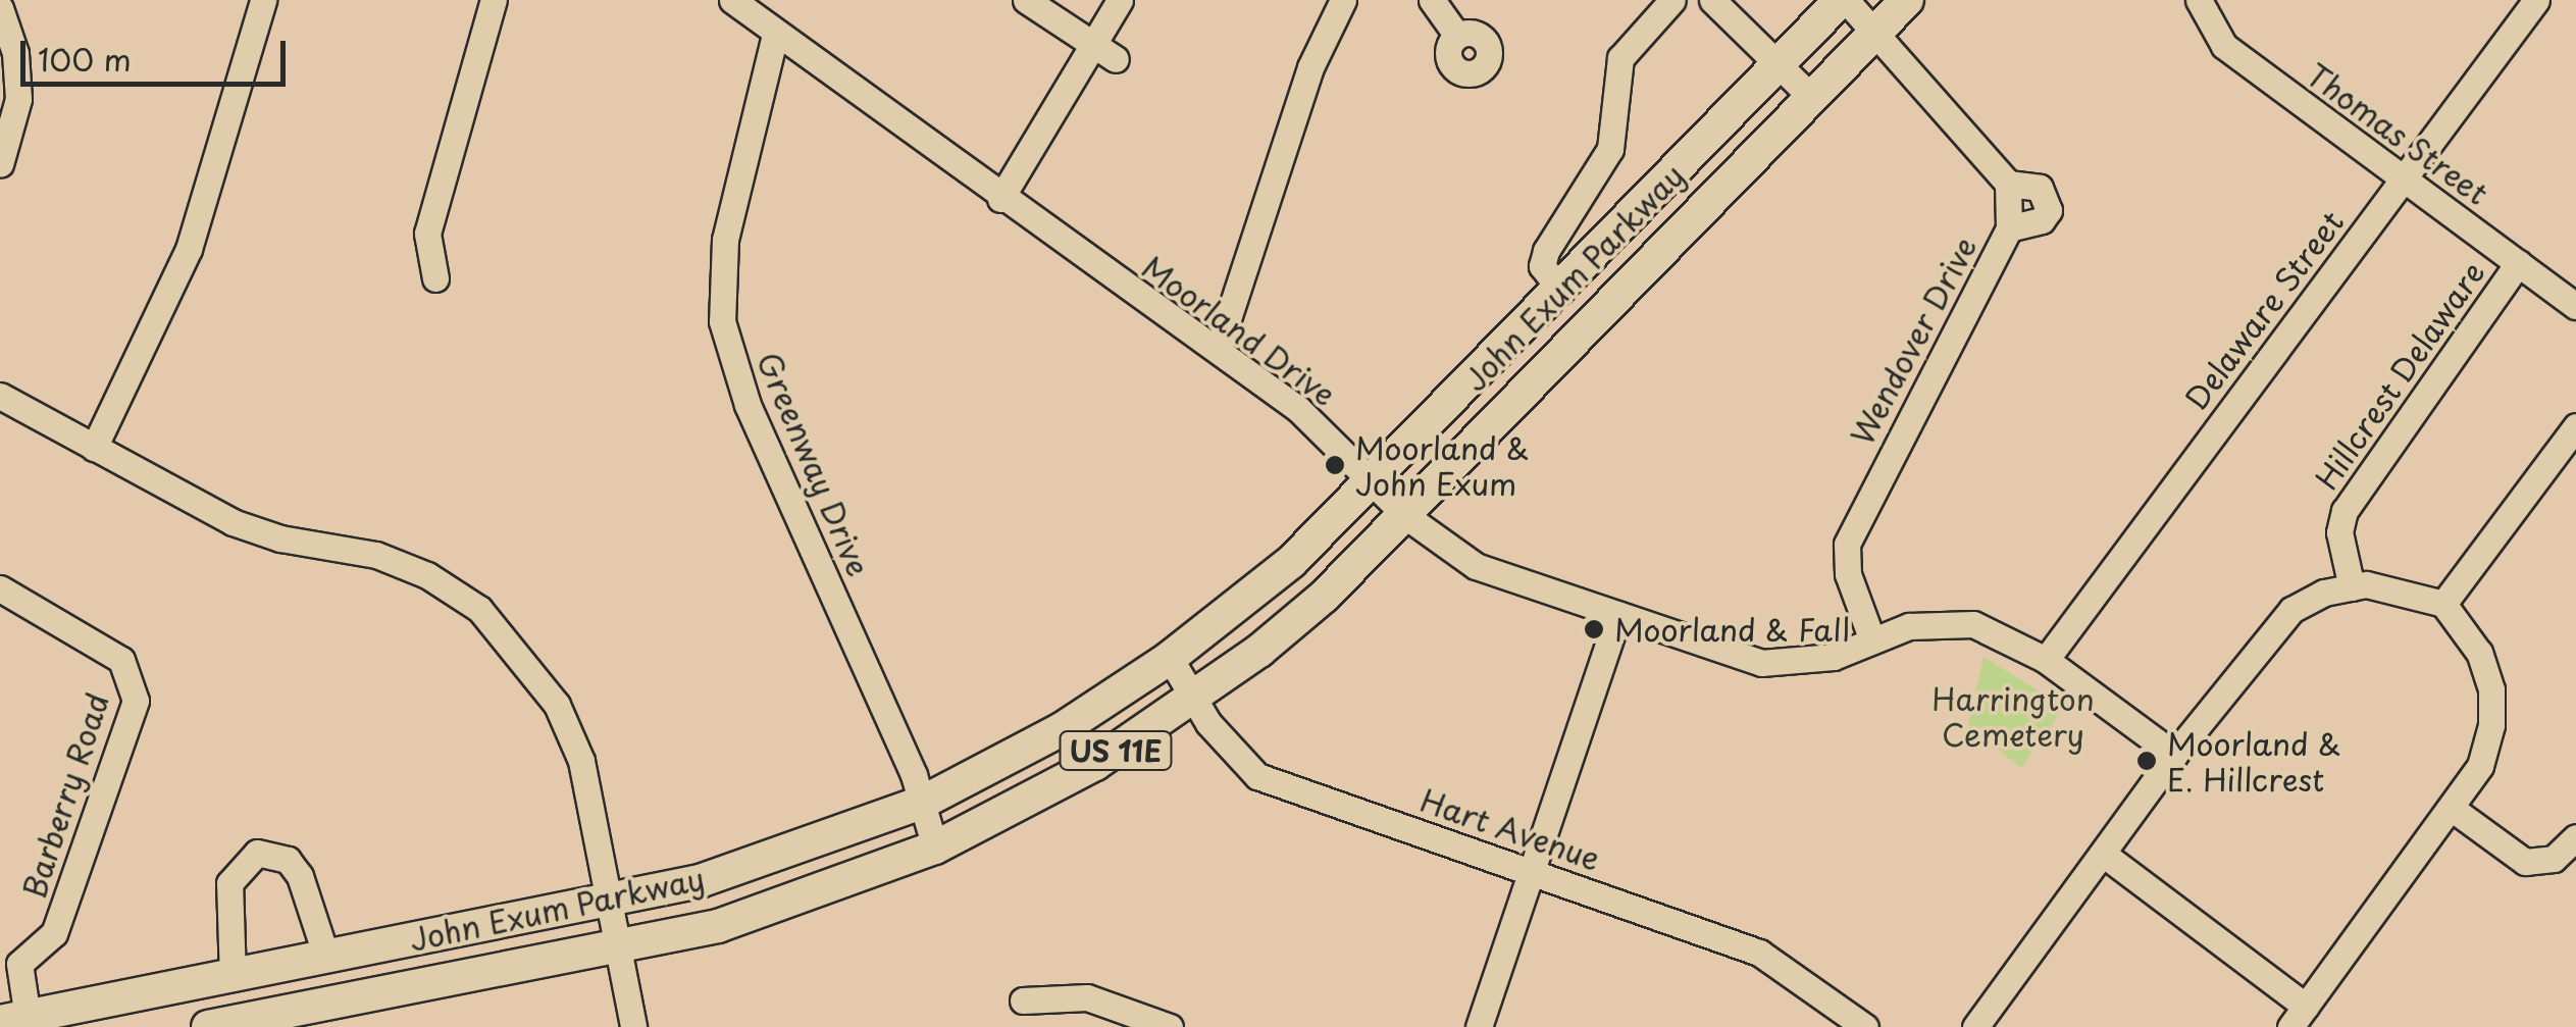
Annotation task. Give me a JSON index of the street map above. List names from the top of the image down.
{
  "streets": {
    "main road": ["John Exum Parkway", "US 11E"],
    "street": [
      "Thomas Street",
      "Delaware Street",
      "Moorland Drive",
      "Wendover Drive",
      "Hillcrest Delaware",
      "Greenway Drive",
      "Barberry Road",
      "Hart Avenue"
    ]
  },
  "crossings": [
    ["Thomas Street", "Delaware Street"],
    ["Thomas Street", "Hillcrest Delaware"],
    ["John Exum Parkway", "Moorland Drive"],
    ["John Exum Parkway", "Greenway Drive"],
    ["John Exum Parkway", "Barberry Road"],
    ["John Exum Parkway", "Hart Avenue"],
    ["Delaware Street", "Moorland Drive"],
    ["Moorland Drive", "Wendover Drive"],
    ["Moorland Drive", "Greenway Drive"]
  ],
  "parks": ["Harrington Cemetery"],
  "places": ["Moorland & John Exum", "Moorland & Fall", "Moorland & E. Hillcrest"],
  "scale_bar": "100 m"
}
